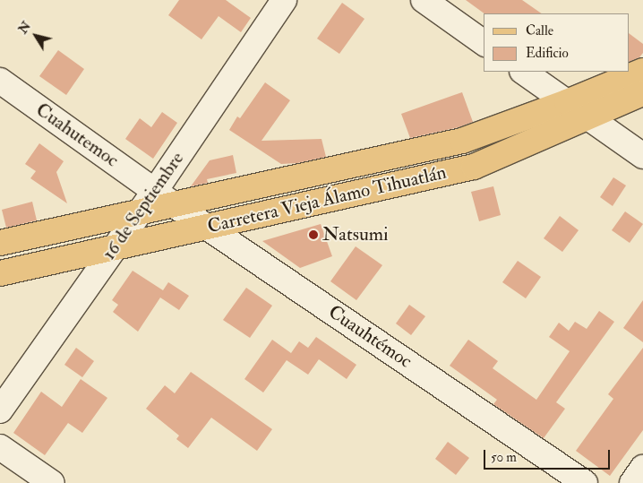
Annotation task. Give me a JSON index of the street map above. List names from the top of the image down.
{
  "streets": {
    "main road": ["Carretera Vieja Álamo Tihuatlán"],
    "street": ["Cuahutemoc", "16 de Septiembre", "Cuauhtémoc"]
  },
  "crossings": [
    ["Cuahutemoc", "16 de Septiembre"],
    ["Cuahutemoc", "Cuauhtémoc"],
    ["Carretera Vieja Álamo Tihuatlán", "16 de Septiembre"],
    ["Carretera Vieja Álamo Tihuatlán", "Cuauhtémoc"],
    ["16 de Septiembre", "Cuauhtémoc"]
  ],
  "places": ["Natsumi"],
  "legend": ["Calle", "Edificio"],
  "scale_bar": "50 m",
  "north": "top left"
}
